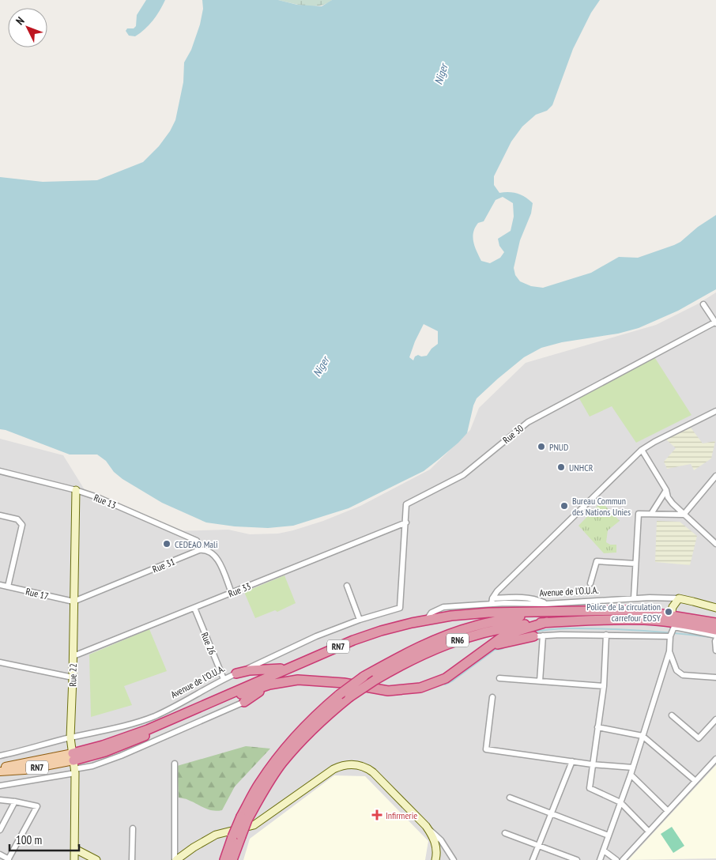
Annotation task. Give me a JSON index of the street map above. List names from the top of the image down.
{
  "streets": {
    "highway": ["Avenue de l'O.U.A.", "RN6", "RN7"],
    "street": [
      "Rue 30",
      "Rue 13",
      "Rue 31",
      "Rue 33",
      "Rue 17",
      "Rue 26",
      "Rue 22"
    ]
  },
  "crossings": [
    ["Rue 30", "Rue 33"],
    ["Rue 30", "Avenue de l'O.U.A."],
    ["Rue 13", "Rue 31"],
    ["Rue 13", "Rue 22"],
    ["Rue 31", "Rue 17"],
    ["Rue 31", "Rue 22"],
    ["Rue 33", "Rue 26"],
    ["Rue 33", "Rue 22"],
    ["Avenue de l'O.U.A.", "RN6"],
    ["Avenue de l'O.U.A.", "Rue 26"],
    ["Avenue de l'O.U.A.", "RN7"],
    ["Avenue de l'O.U.A.", "Rue 22"],
    ["Rue 17", "Rue 22"],
    ["RN6", "RN7"],
    ["RN7", "Rue 22"]
  ],
  "water": ["Niger"],
  "places": {
    "other": [
      "PNUD",
      "UNHCR",
      "Bureau Commun des Nations Unies",
      "CEDEAO Mali",
      "Police de la circulation carrefour EOSY"
    ],
    "health": ["Infirmerie"]
  },
  "scale_bar": "100 m",
  "north": "top left"
}
